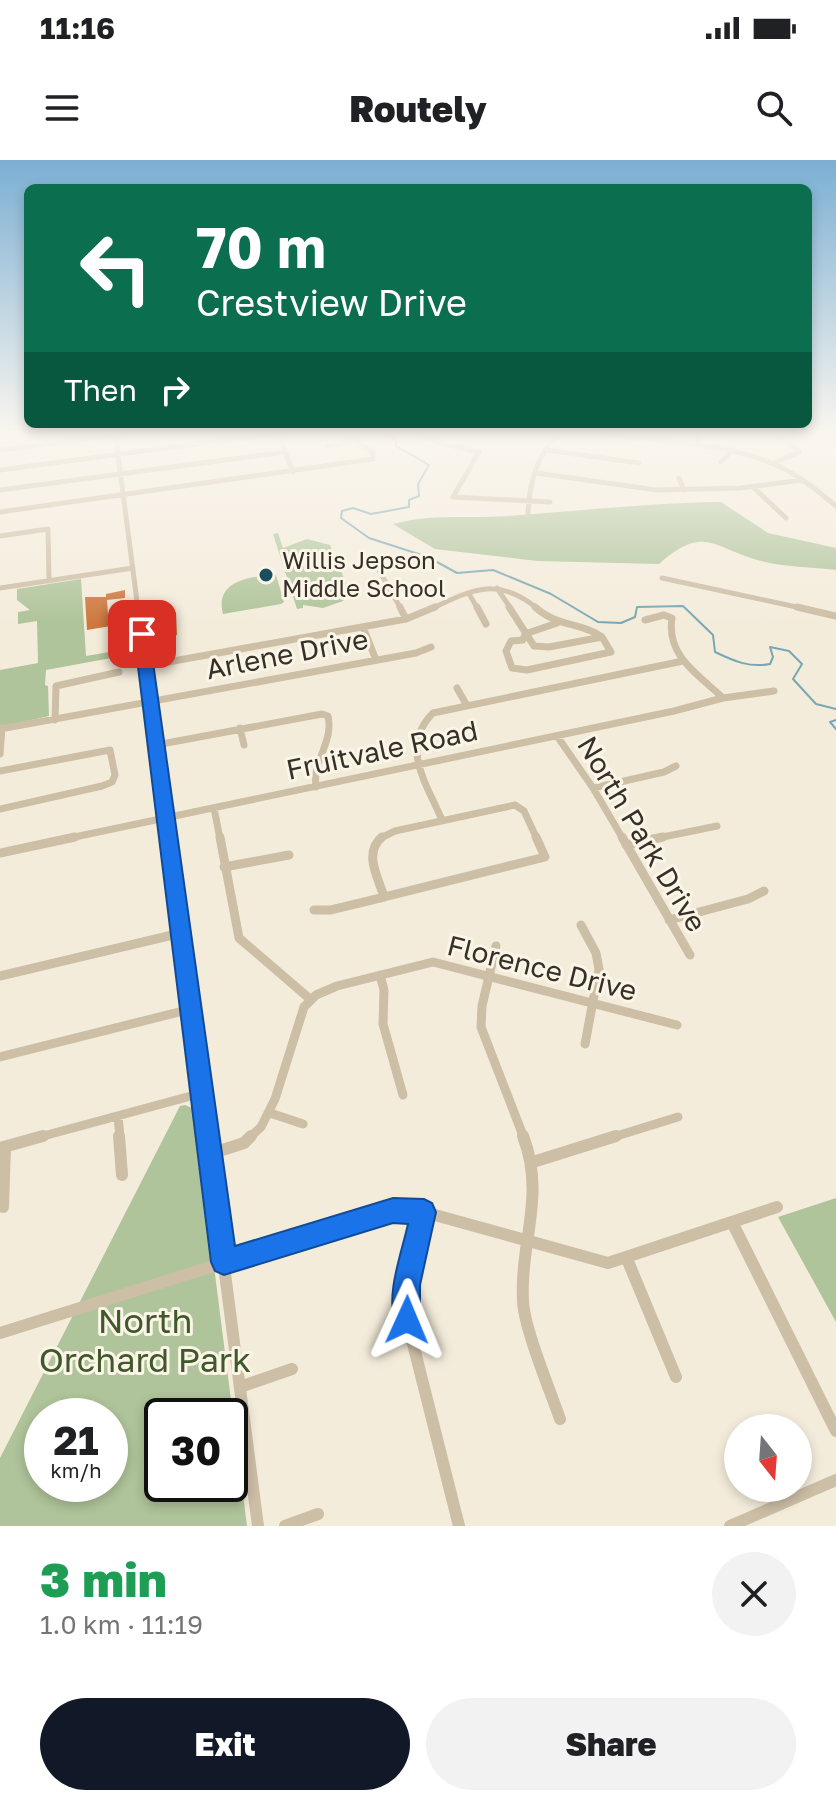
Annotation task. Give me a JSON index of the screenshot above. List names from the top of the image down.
{
  "streets": {
    "street": [
      "Arlene Drive",
      "Fruitvale Road",
      "North Park Drive",
      "Florence Drive"
    ]
  },
  "crossings": [
    ["Fruitvale Road", "North Park Drive"]
  ],
  "parks": ["North Orchard Park"],
  "places": ["Willis Jepson Middle School"],
  "north": "bottom",
  "page": {
    "status": "11:16",
    "header": "Routely",
    "turn": ["70 m", "Crestview Drive"],
    "then": "Then",
    "speed": "21 km/h",
    "limit": "30",
    "heading": ["3 min", "1.0 km · 11:19"],
    "buttons": ["Exit", "Share"]
  }
}
